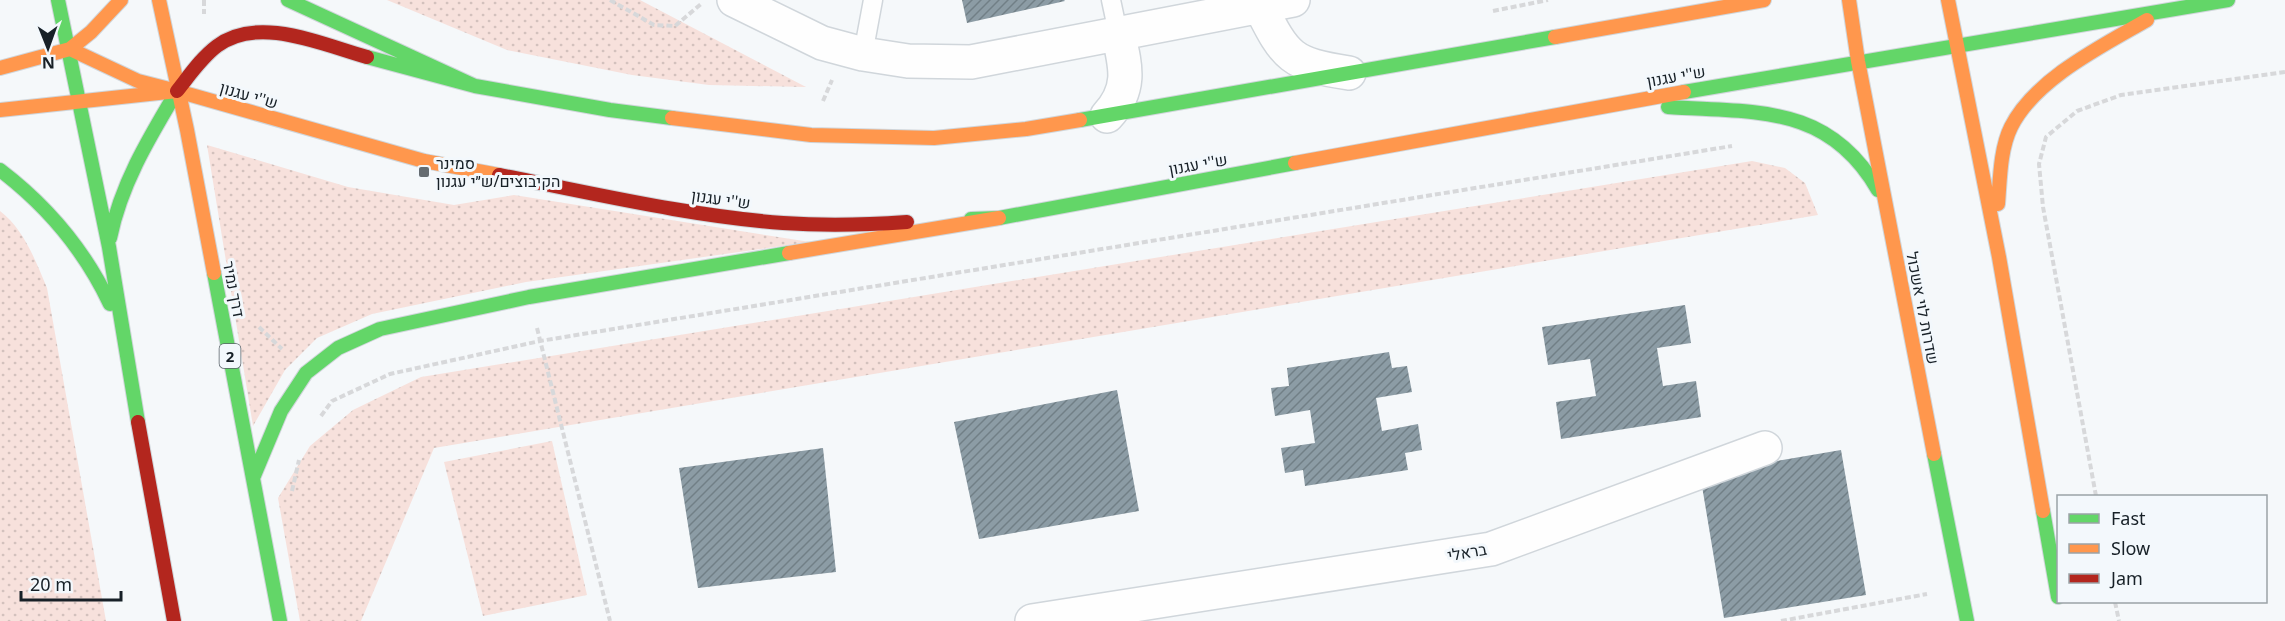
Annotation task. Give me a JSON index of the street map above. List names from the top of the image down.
{
  "streets": {
    "main road": [
      "ש''י עגנון",
      "דרך נמיר",
      "שדרות לוי אשכול",
      "2"
    ],
    "street": ["בראלי"]
  },
  "crossings": [
    ["ש''י עגנון", "דרך נמיר"],
    ["ש''י עגנון", "שדרות לוי אשכול"]
  ],
  "places": {
    "transit": ["סמינר הקיבוצים/ש״י עגנון"]
  },
  "legend": ["Fast", "Slow", "Jam"],
  "scale_bar": "20 m",
  "north": "bottom"
}
